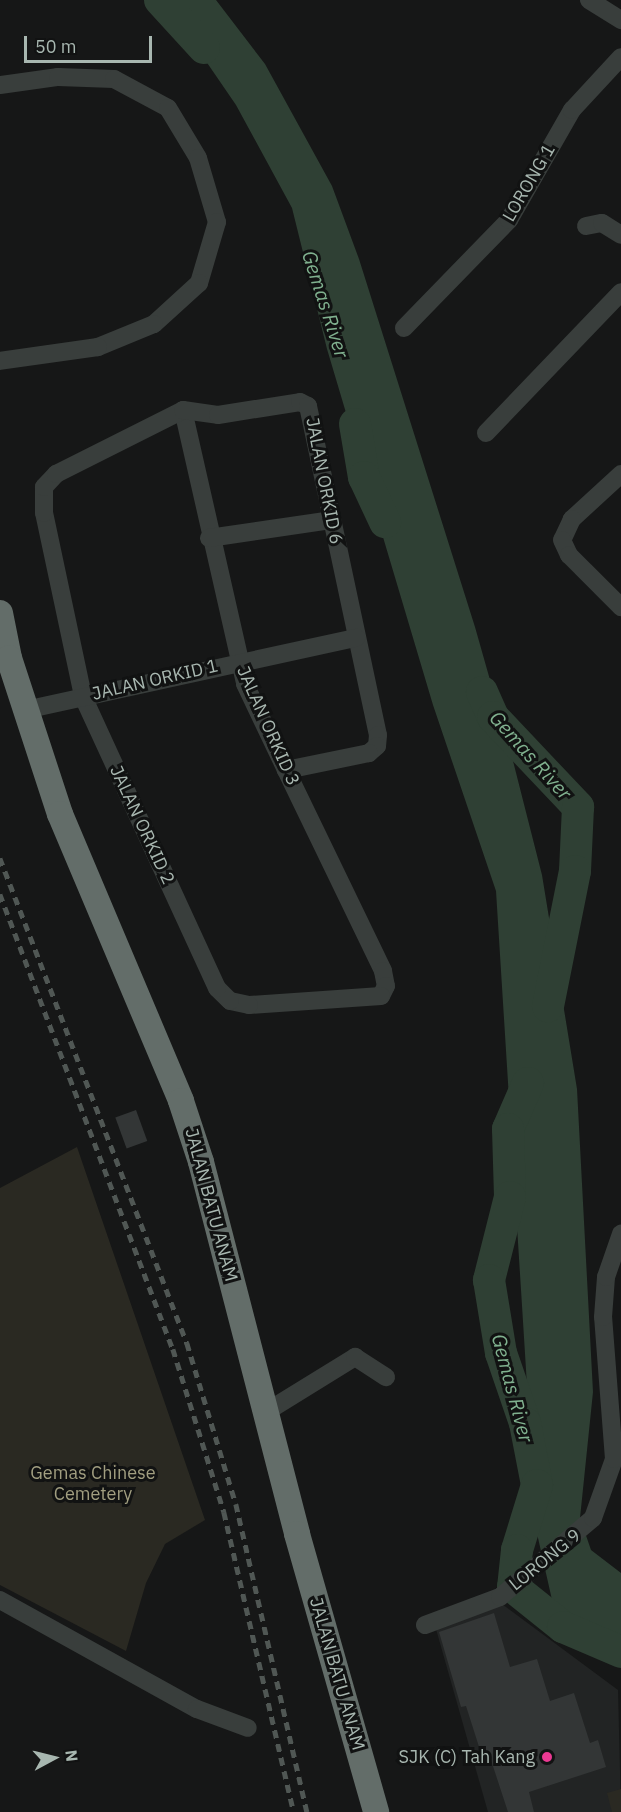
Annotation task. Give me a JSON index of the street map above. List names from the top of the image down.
{
  "streets": {
    "highway": ["JALAN BATU ANAM"],
    "street": [
      "LORONG 1",
      "JALAN ORKID 6",
      "JALAN ORKID 1",
      "JALAN ORKID 3",
      "JALAN ORKID 2",
      "LORONG 9"
    ]
  },
  "crossings": [
    ["JALAN ORKID 6", "JALAN ORKID 1"],
    ["JALAN ORKID 6", "JALAN ORKID 3"],
    ["JALAN ORKID 6", "JALAN ORKID 2"],
    ["JALAN ORKID 1", "JALAN ORKID 3"],
    ["JALAN ORKID 1", "JALAN ORKID 2"],
    ["JALAN ORKID 1", "JALAN BATU ANAM"],
    ["JALAN ORKID 3", "JALAN ORKID 2"]
  ],
  "water": ["Gemas River"],
  "parks": ["Gemas Chinese Cemetery"],
  "places": ["SJK (C) Tah Kang"],
  "scale_bar": "50 m",
  "north": "right"
}
